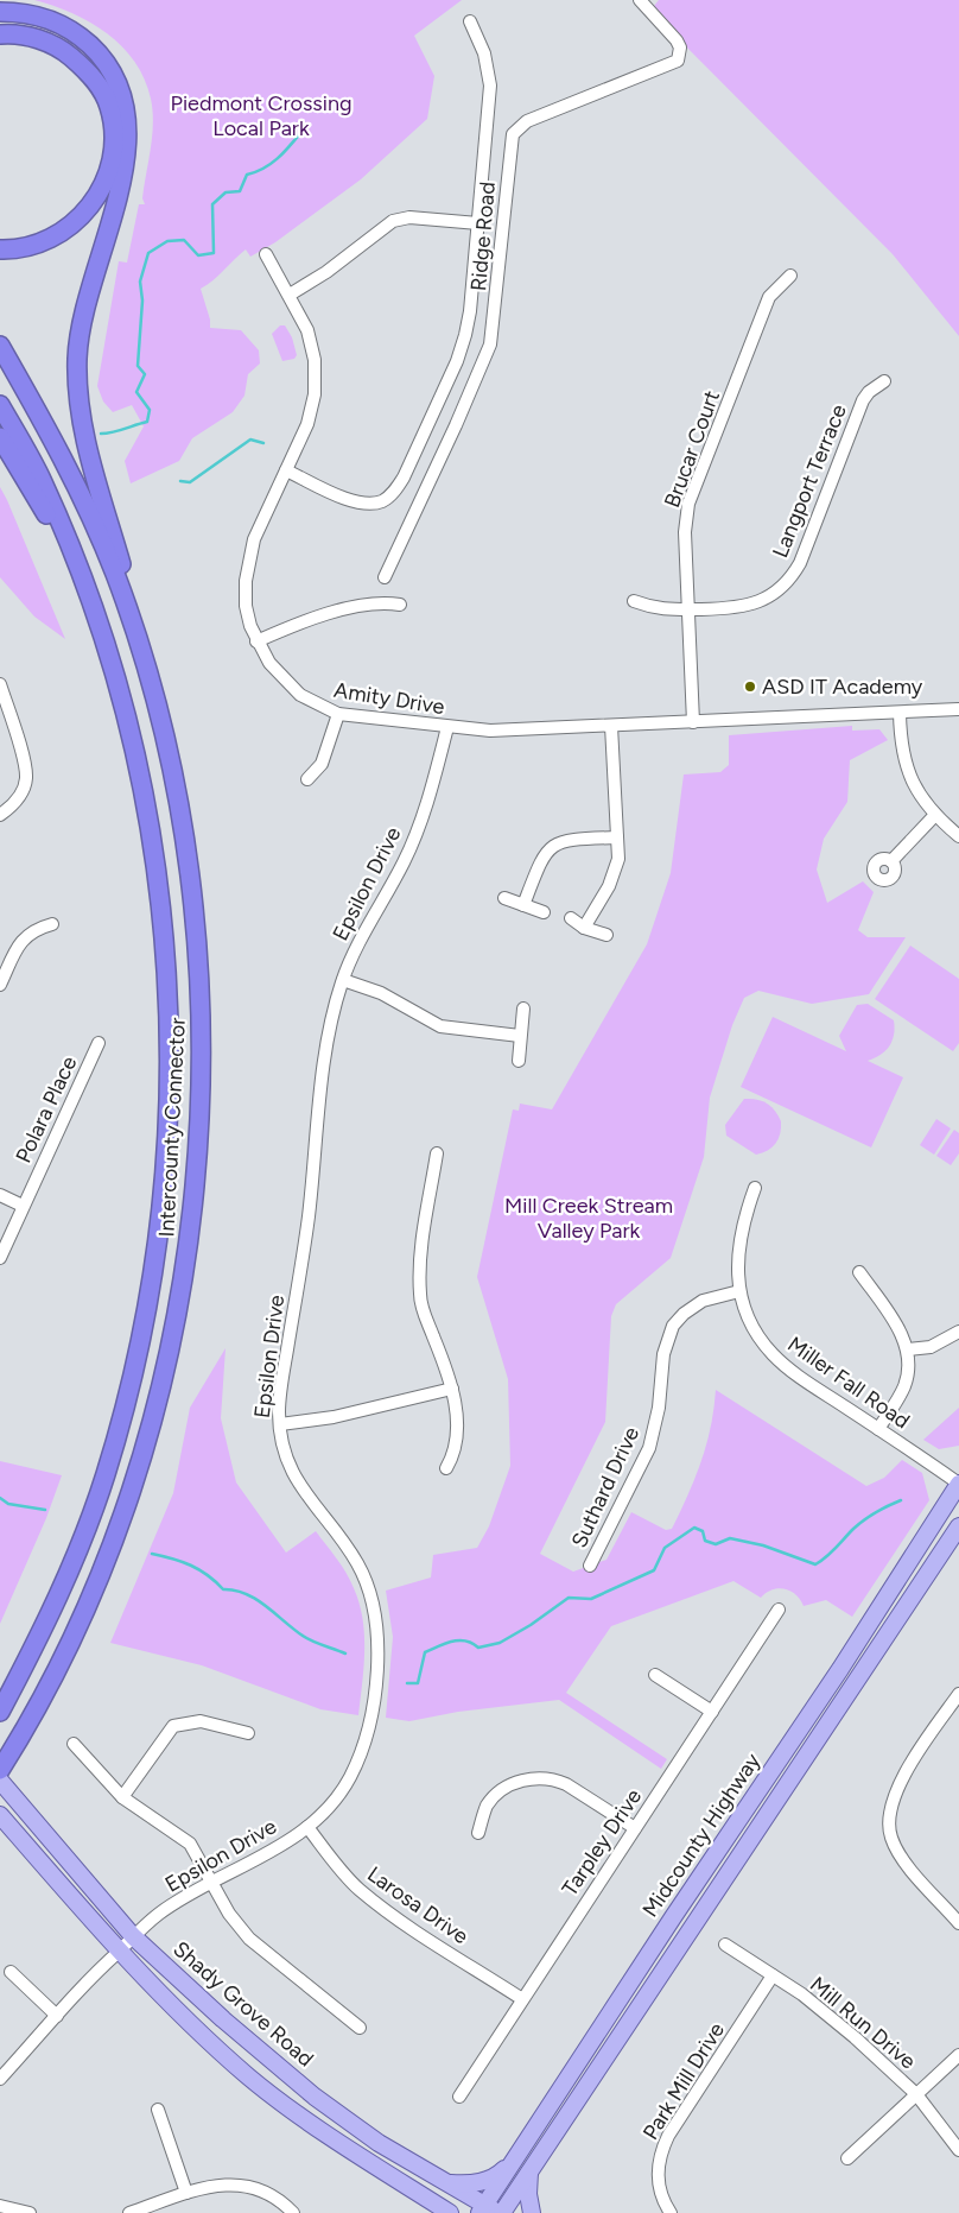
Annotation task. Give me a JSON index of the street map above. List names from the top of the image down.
{
  "streets": {
    "highway": ["Intercounty Connector"],
    "main road": ["Midcounty Highway", "Shady Grove Road"],
    "street": [
      "Ridge Road",
      "Brucar Court",
      "Langport Terrace",
      "Amity Drive",
      "Epsilon Drive",
      "Polara Place",
      "Miller Fall Road",
      "Suthard Drive",
      "Tarpley Drive",
      "Larosa Drive",
      "Mill Run Drive",
      "Park Mill Drive"
    ]
  },
  "crossings": [
    ["Brucar Court", "Langport Terrace"],
    ["Brucar Court", "Amity Drive"],
    ["Amity Drive", "Epsilon Drive"],
    ["Epsilon Drive", "Larosa Drive"],
    ["Epsilon Drive", "Shady Grove Road"],
    ["Miller Fall Road", "Suthard Drive"],
    ["Miller Fall Road", "Midcounty Highway"],
    ["Midcounty Highway", "Shady Grove Road"],
    ["Tarpley Drive", "Larosa Drive"],
    ["Mill Run Drive", "Park Mill Drive"]
  ],
  "parks": ["Piedmont Crossing Local Park", "Mill Creek Stream Valley Park"],
  "places": ["ASD IT Academy"]
}
